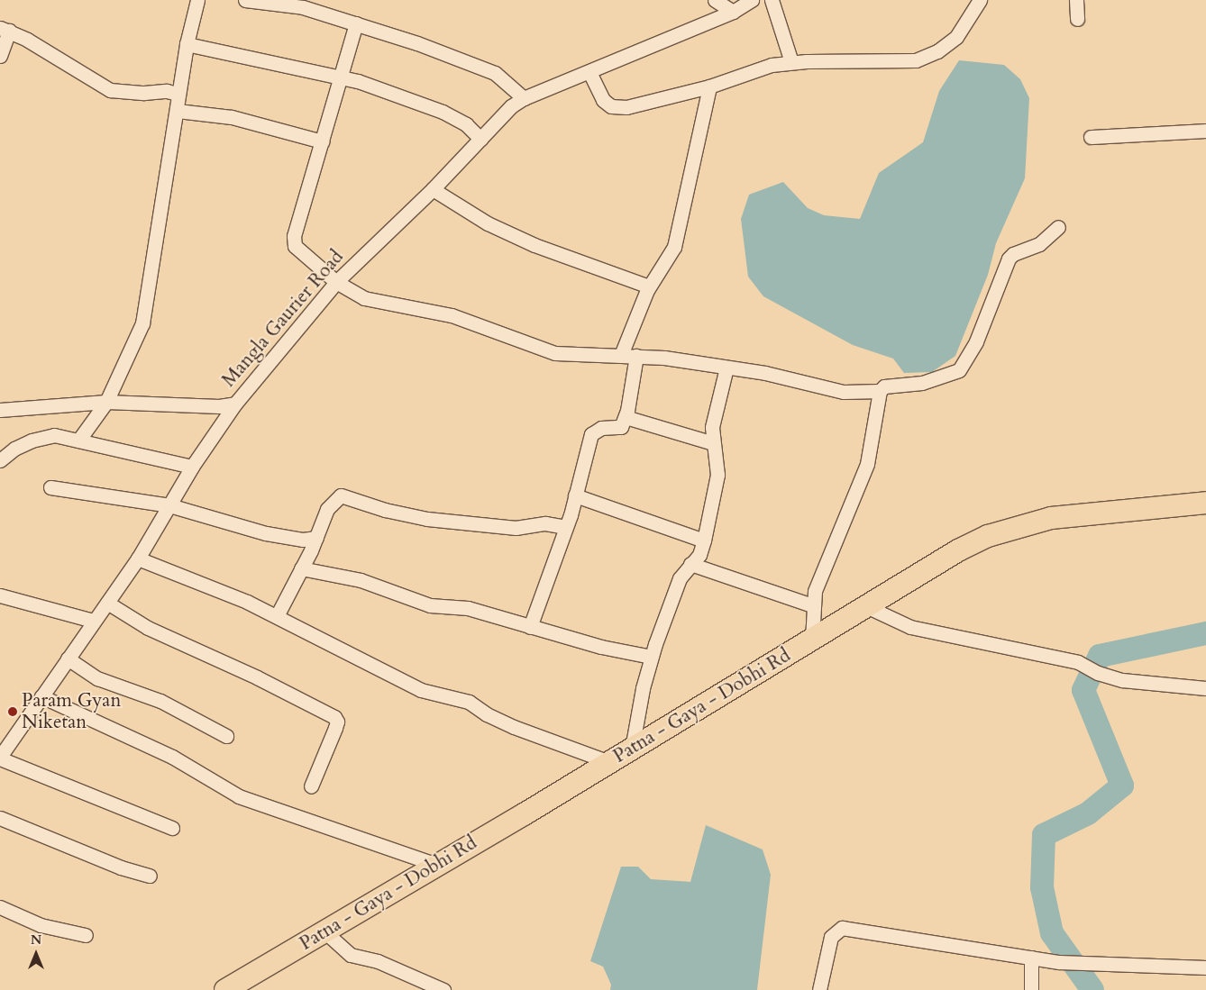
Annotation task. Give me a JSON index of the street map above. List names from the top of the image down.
{
  "streets": {
    "main road": ["Patna - Gaya - Dobhi Rd"],
    "street": ["Mangla Gaurier Road"]
  },
  "places": ["Param Gyan Niketan"],
  "north": "top"
}
